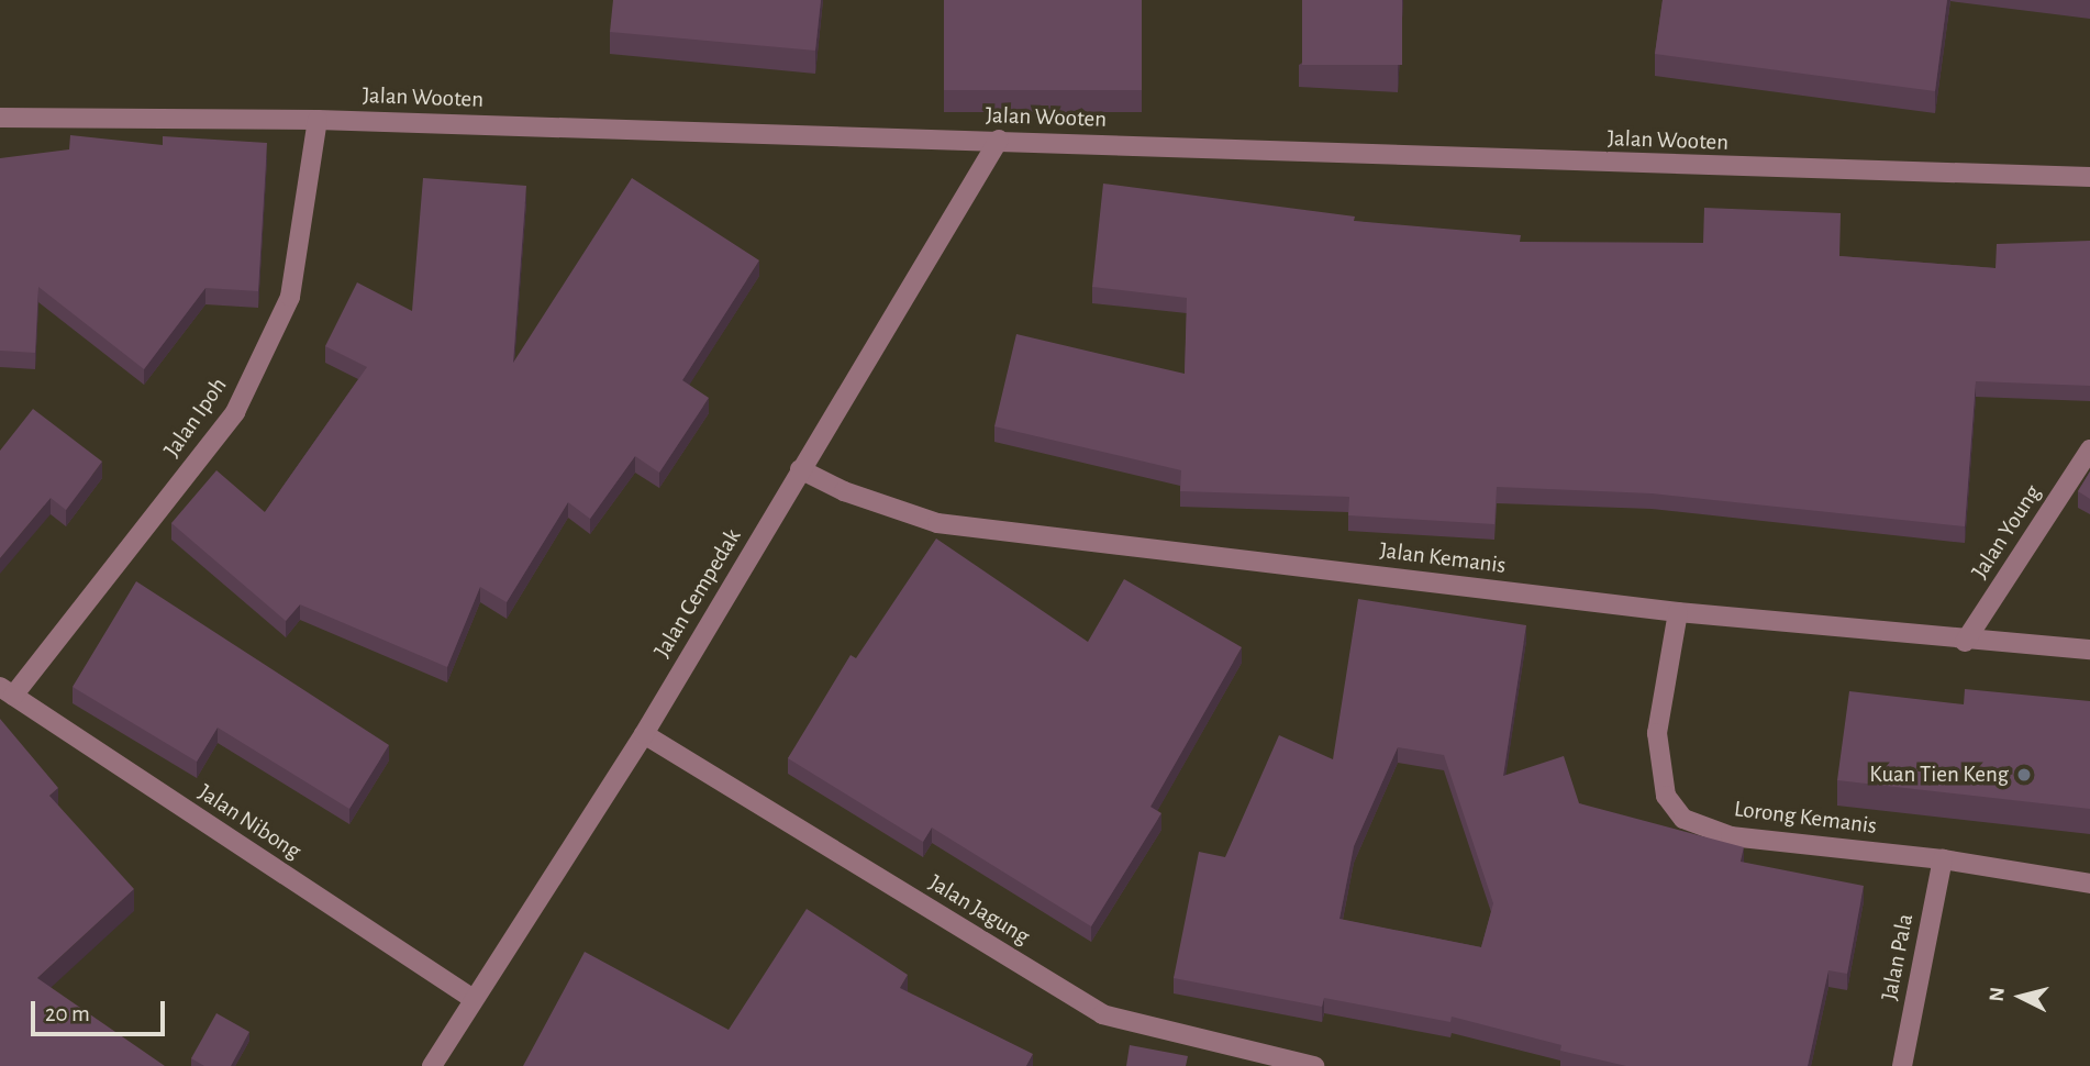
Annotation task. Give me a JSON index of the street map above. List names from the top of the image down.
{
  "streets": {
    "street": [
      "Jalan Wooten",
      "Jalan Ipoh",
      "Jalan Young",
      "Jalan Kemanis",
      "Jalan Cempedak",
      "Lorong Kemanis",
      "Jalan Nibong",
      "Jalan Jagung",
      "Jalan Pala"
    ]
  },
  "crossings": [
    ["Jalan Wooten", "Jalan Ipoh"],
    ["Jalan Wooten", "Jalan Cempedak"],
    ["Jalan Ipoh", "Jalan Nibong"],
    ["Jalan Young", "Jalan Kemanis"],
    ["Jalan Kemanis", "Jalan Cempedak"],
    ["Jalan Kemanis", "Lorong Kemanis"],
    ["Jalan Cempedak", "Jalan Nibong"],
    ["Jalan Cempedak", "Jalan Jagung"],
    ["Lorong Kemanis", "Jalan Pala"]
  ],
  "places": ["Kuan Tien Keng"],
  "scale_bar": "20 m",
  "north": "left"
}
